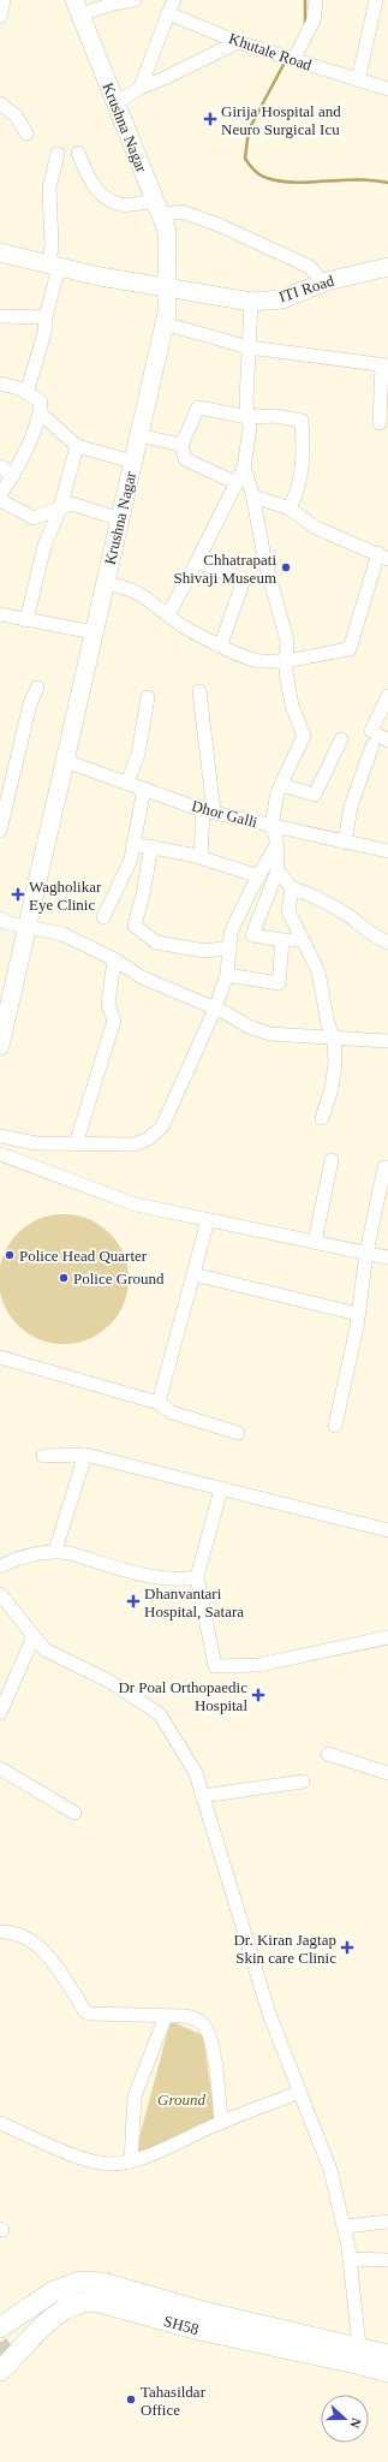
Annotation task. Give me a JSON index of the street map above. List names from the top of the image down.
{
  "streets": {
    "main road": ["Krushna Nagar", "ITI Road", "SH58"],
    "street": ["Khutale Road", "Dhor Galli"]
  },
  "crossings": [
    ["Krushna Nagar", "ITI Road"],
    ["Krushna Nagar", "Dhor Galli"]
  ],
  "parks": ["Ground"],
  "places": {
    "health": [
      "Girija Hospital and Neuro Surgical Icu",
      "Wagholikar Eye Clinic",
      "Dhanvantari Hospital, Satara",
      "Dr Poal Orthopaedic Hospital",
      "Dr. Kiran Jagtap Skin care Clinic"
    ],
    "other": [
      "Chhatrapati Shivaji Museum",
      "Police Head Quarter",
      "Police Ground",
      "Tahasildar Office"
    ]
  },
  "north": "right"
}
